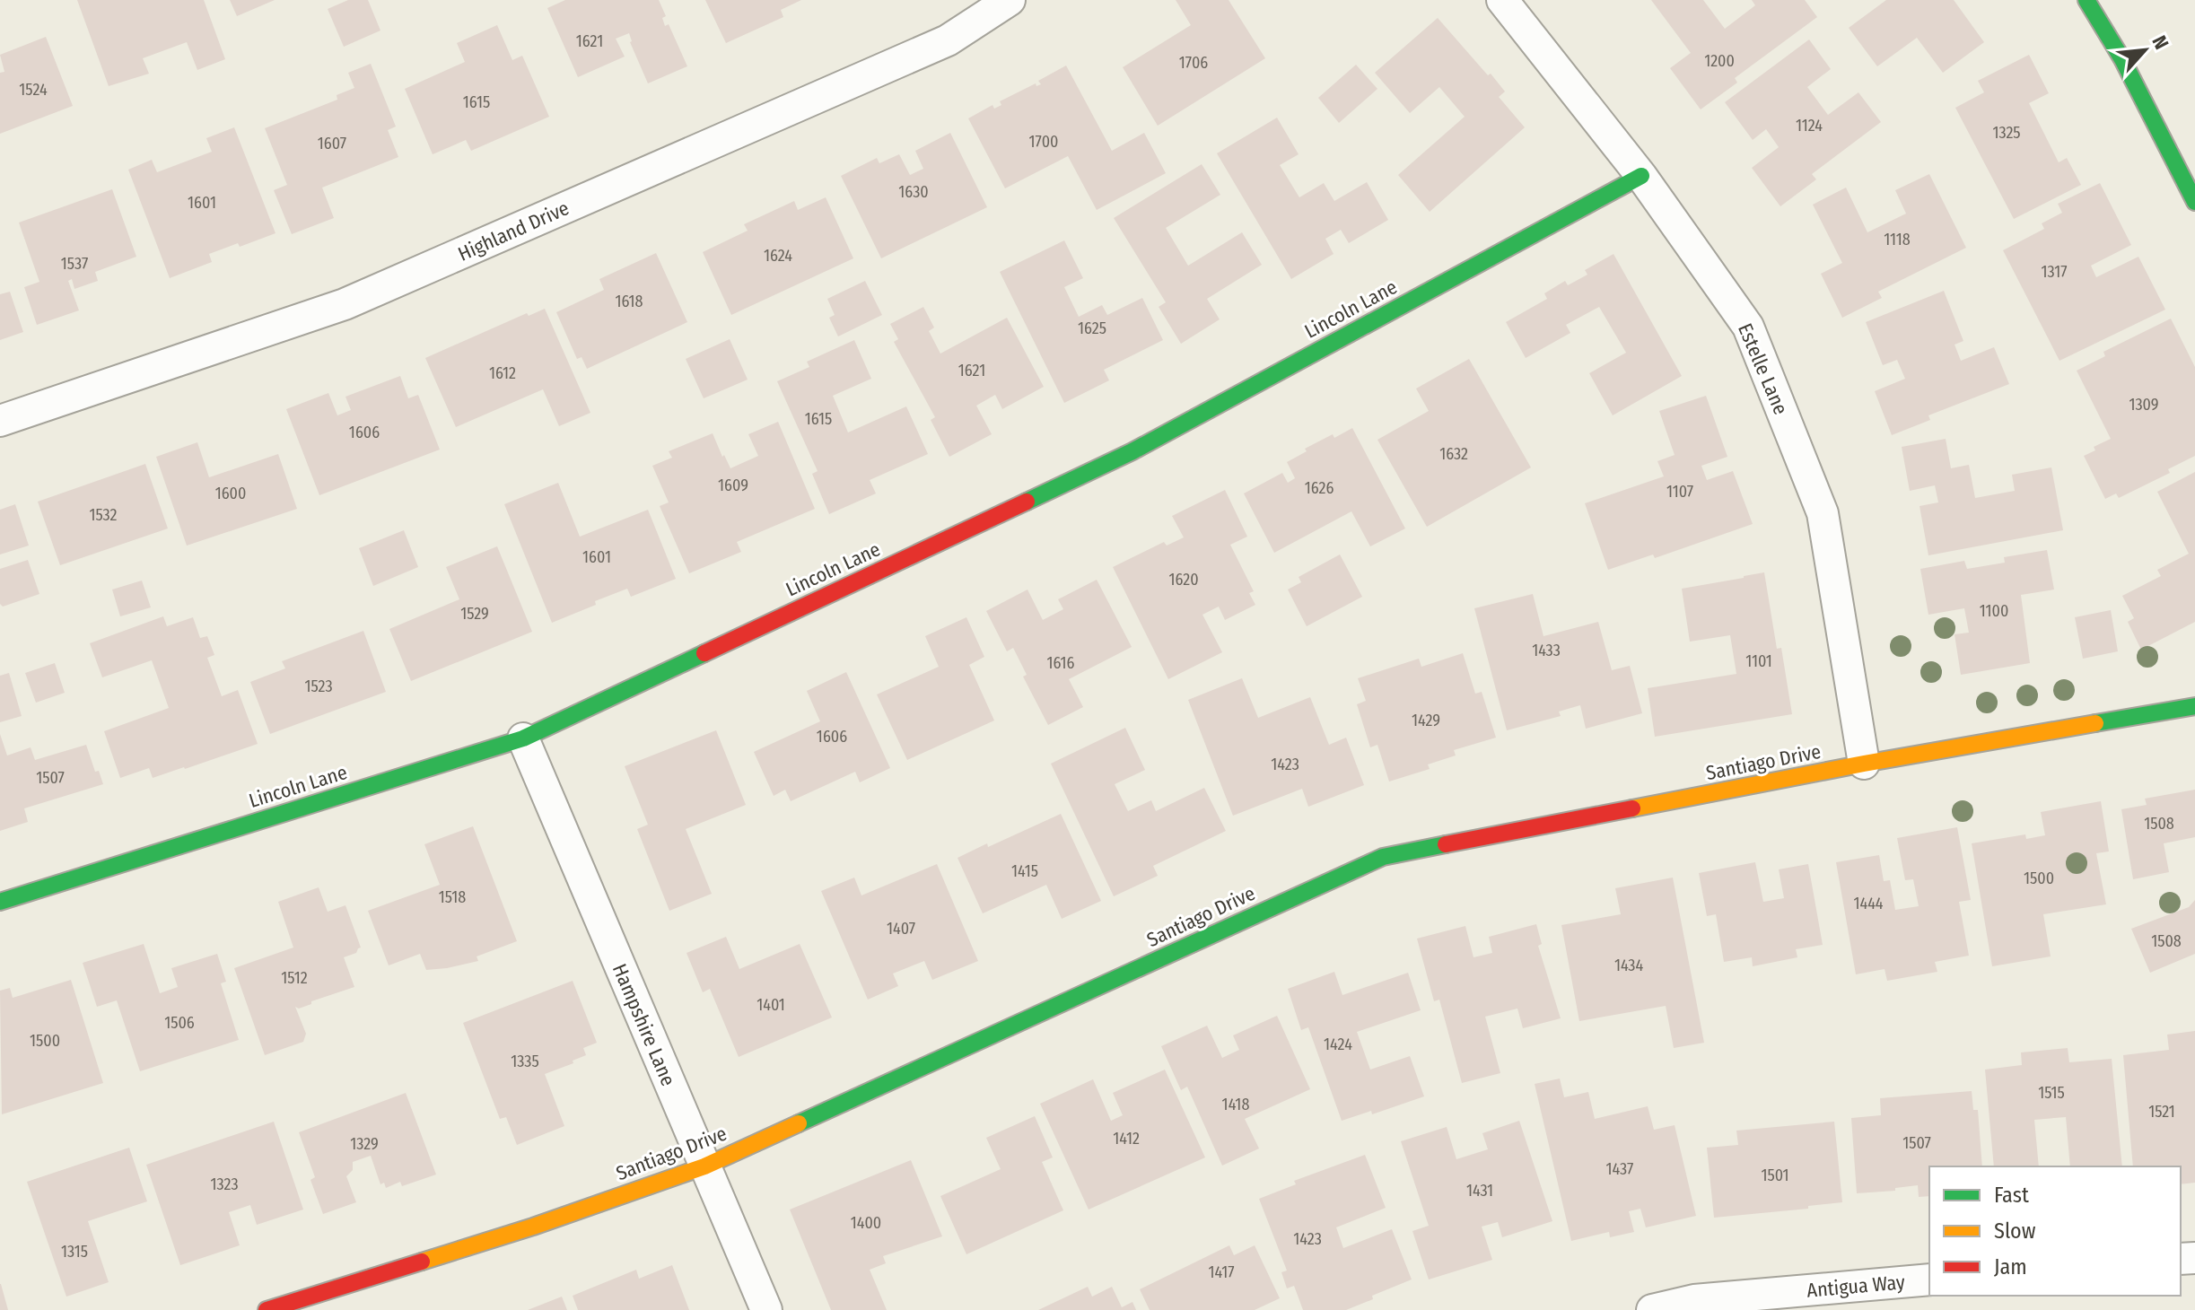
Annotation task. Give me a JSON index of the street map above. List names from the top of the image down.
{
  "streets": {
    "street": [
      "Highland Drive",
      "Lincoln Lane",
      "Estelle Lane",
      "Santiago Drive",
      "Hampshire Lane",
      "Antigua Way"
    ]
  },
  "crossings": [
    ["Lincoln Lane", "Estelle Lane"],
    ["Lincoln Lane", "Hampshire Lane"],
    ["Estelle Lane", "Santiago Drive"],
    ["Santiago Drive", "Hampshire Lane"]
  ],
  "house_numbers": [
    "1621",
    "1200",
    "1706",
    "1524",
    "1615",
    "1124",
    "1325",
    "1700",
    "1607",
    "1630",
    "1601",
    "1118",
    "1624",
    "1537",
    "1317",
    "1618",
    "1625",
    "1621",
    "1612",
    "1309",
    "1615",
    "1606",
    "1632",
    "1609",
    "1626",
    "1107",
    "1600",
    "1532",
    "1601",
    "1620",
    "1100",
    "1529",
    "1433",
    "1101",
    "1616",
    "1523",
    "1429",
    "1606",
    "1423",
    "1507",
    "1508",
    "1415",
    "1500",
    "1518",
    "1444",
    "1407",
    "1508",
    "1434",
    "1512",
    "1401",
    "1506",
    "1500",
    "1424",
    "1335",
    "1515",
    "1418",
    "1521",
    "1412",
    "1507",
    "1329",
    "1437",
    "1501",
    "1323",
    "1431",
    "1400",
    "1423",
    "1315",
    "1417"
  ],
  "legend": ["Fast", "Slow", "Jam"],
  "north": "top right"
}
